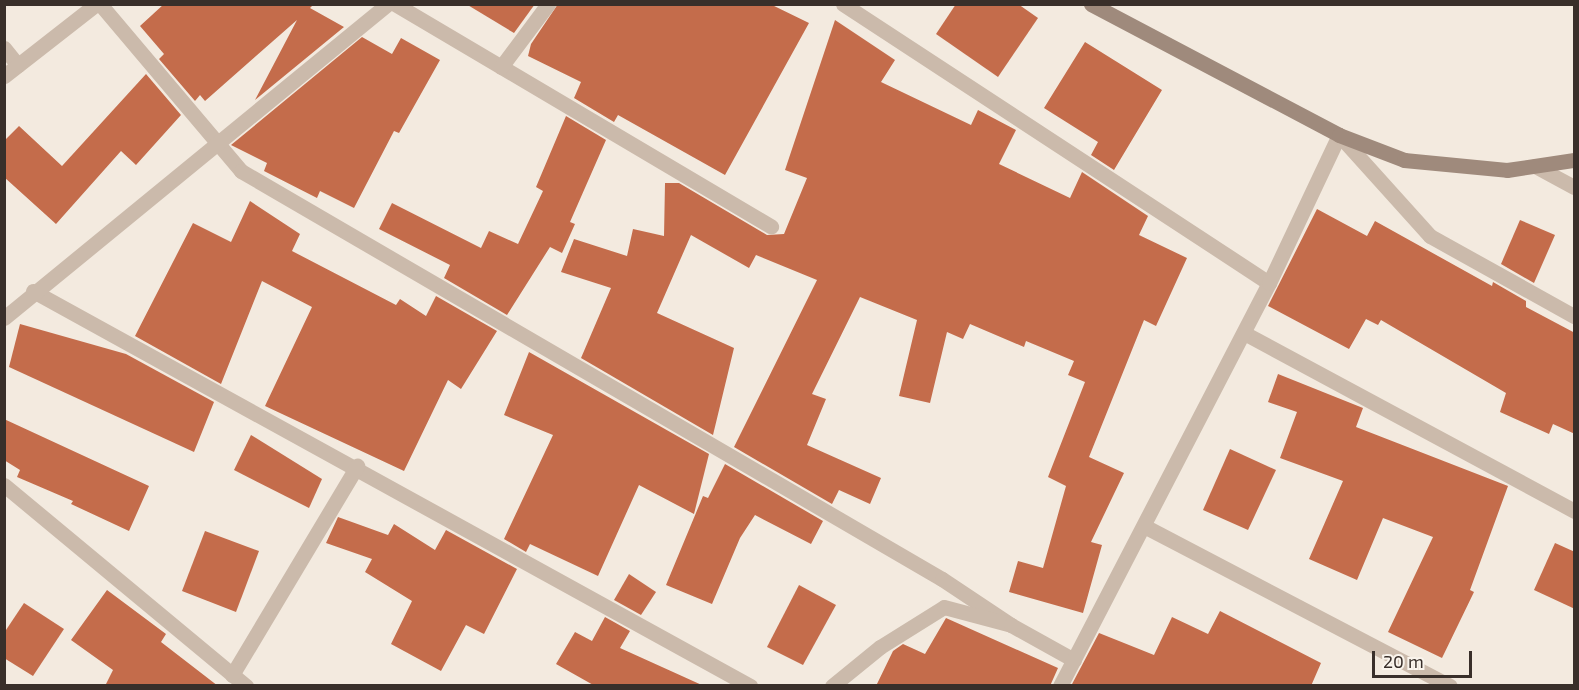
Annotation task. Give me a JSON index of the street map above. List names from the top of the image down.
{
  "scale_bar": "20 m"
}
